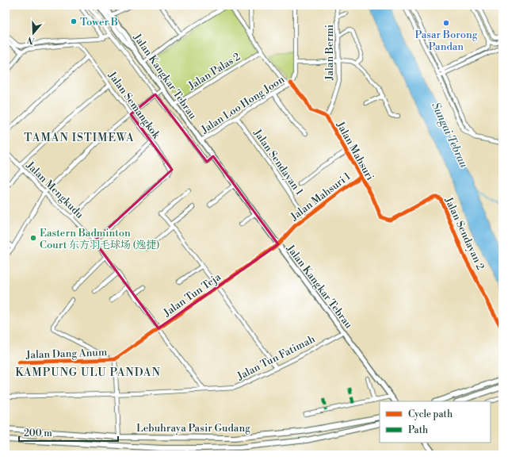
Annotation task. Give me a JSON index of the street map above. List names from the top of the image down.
{
  "streets": {
    "highway": ["Lebuhraya Pasir Gudang"],
    "main road": ["Jalan Kangkar Tebrau"],
    "street": [
      "Jalan Bermi",
      "Jalan Palas 2",
      "Jalan Loo Hong Joon",
      "Jalan Semangkok",
      "Jalan Mahsuri",
      "Jalan Sendayan 1",
      "Jalan Mengkudu",
      "Jalan Mahsuri 1",
      "Jalan Sendayan 2",
      "Jalan Tun Teja",
      "Jalan Dang Anum",
      "Jalan Tun Fatimah"
    ]
  },
  "crossings": [
    ["Jalan Bermi", "Jalan Mahsuri"],
    ["Jalan Palas 2", "Jalan Kangkar Tebrau"],
    ["Jalan Palas 2", "Jalan Mahsuri"],
    ["Jalan Kangkar Tebrau", "Jalan Loo Hong Joon"],
    ["Jalan Kangkar Tebrau", "Jalan Mahsuri 1"],
    ["Jalan Kangkar Tebrau", "Jalan Tun Teja"],
    ["Jalan Kangkar Tebrau", "Jalan Tun Fatimah"],
    ["Jalan Loo Hong Joon", "Jalan Mahsuri"],
    ["Jalan Loo Hong Joon", "Jalan Sendayan 1"],
    ["Jalan Semangkok", "Jalan Mengkudu"],
    ["Jalan Mahsuri", "Jalan Mahsuri 1"],
    ["Jalan Mahsuri", "Jalan Sendayan 2"],
    ["Jalan Sendayan 1", "Jalan Mahsuri 1"],
    ["Jalan Mengkudu", "Jalan Tun Teja"],
    ["Jalan Mengkudu", "Jalan Tun Fatimah"],
    ["Jalan Mahsuri 1", "Jalan Tun Teja"],
    ["Jalan Tun Teja", "Jalan Dang Anum"]
  ],
  "districts": ["TAMAN ISTIMEWA", "KAMPUNG ULU PANDAN"],
  "water": ["Sungai Tebrau"],
  "places": ["Tower B", "Pasar Borong Pandan", "Eastern Badminton Court 东方羽毛球场 (逸捷)"],
  "legend": ["Cycle path", "Path"],
  "scale_bar": "200 m",
  "north": "bottom"
}
